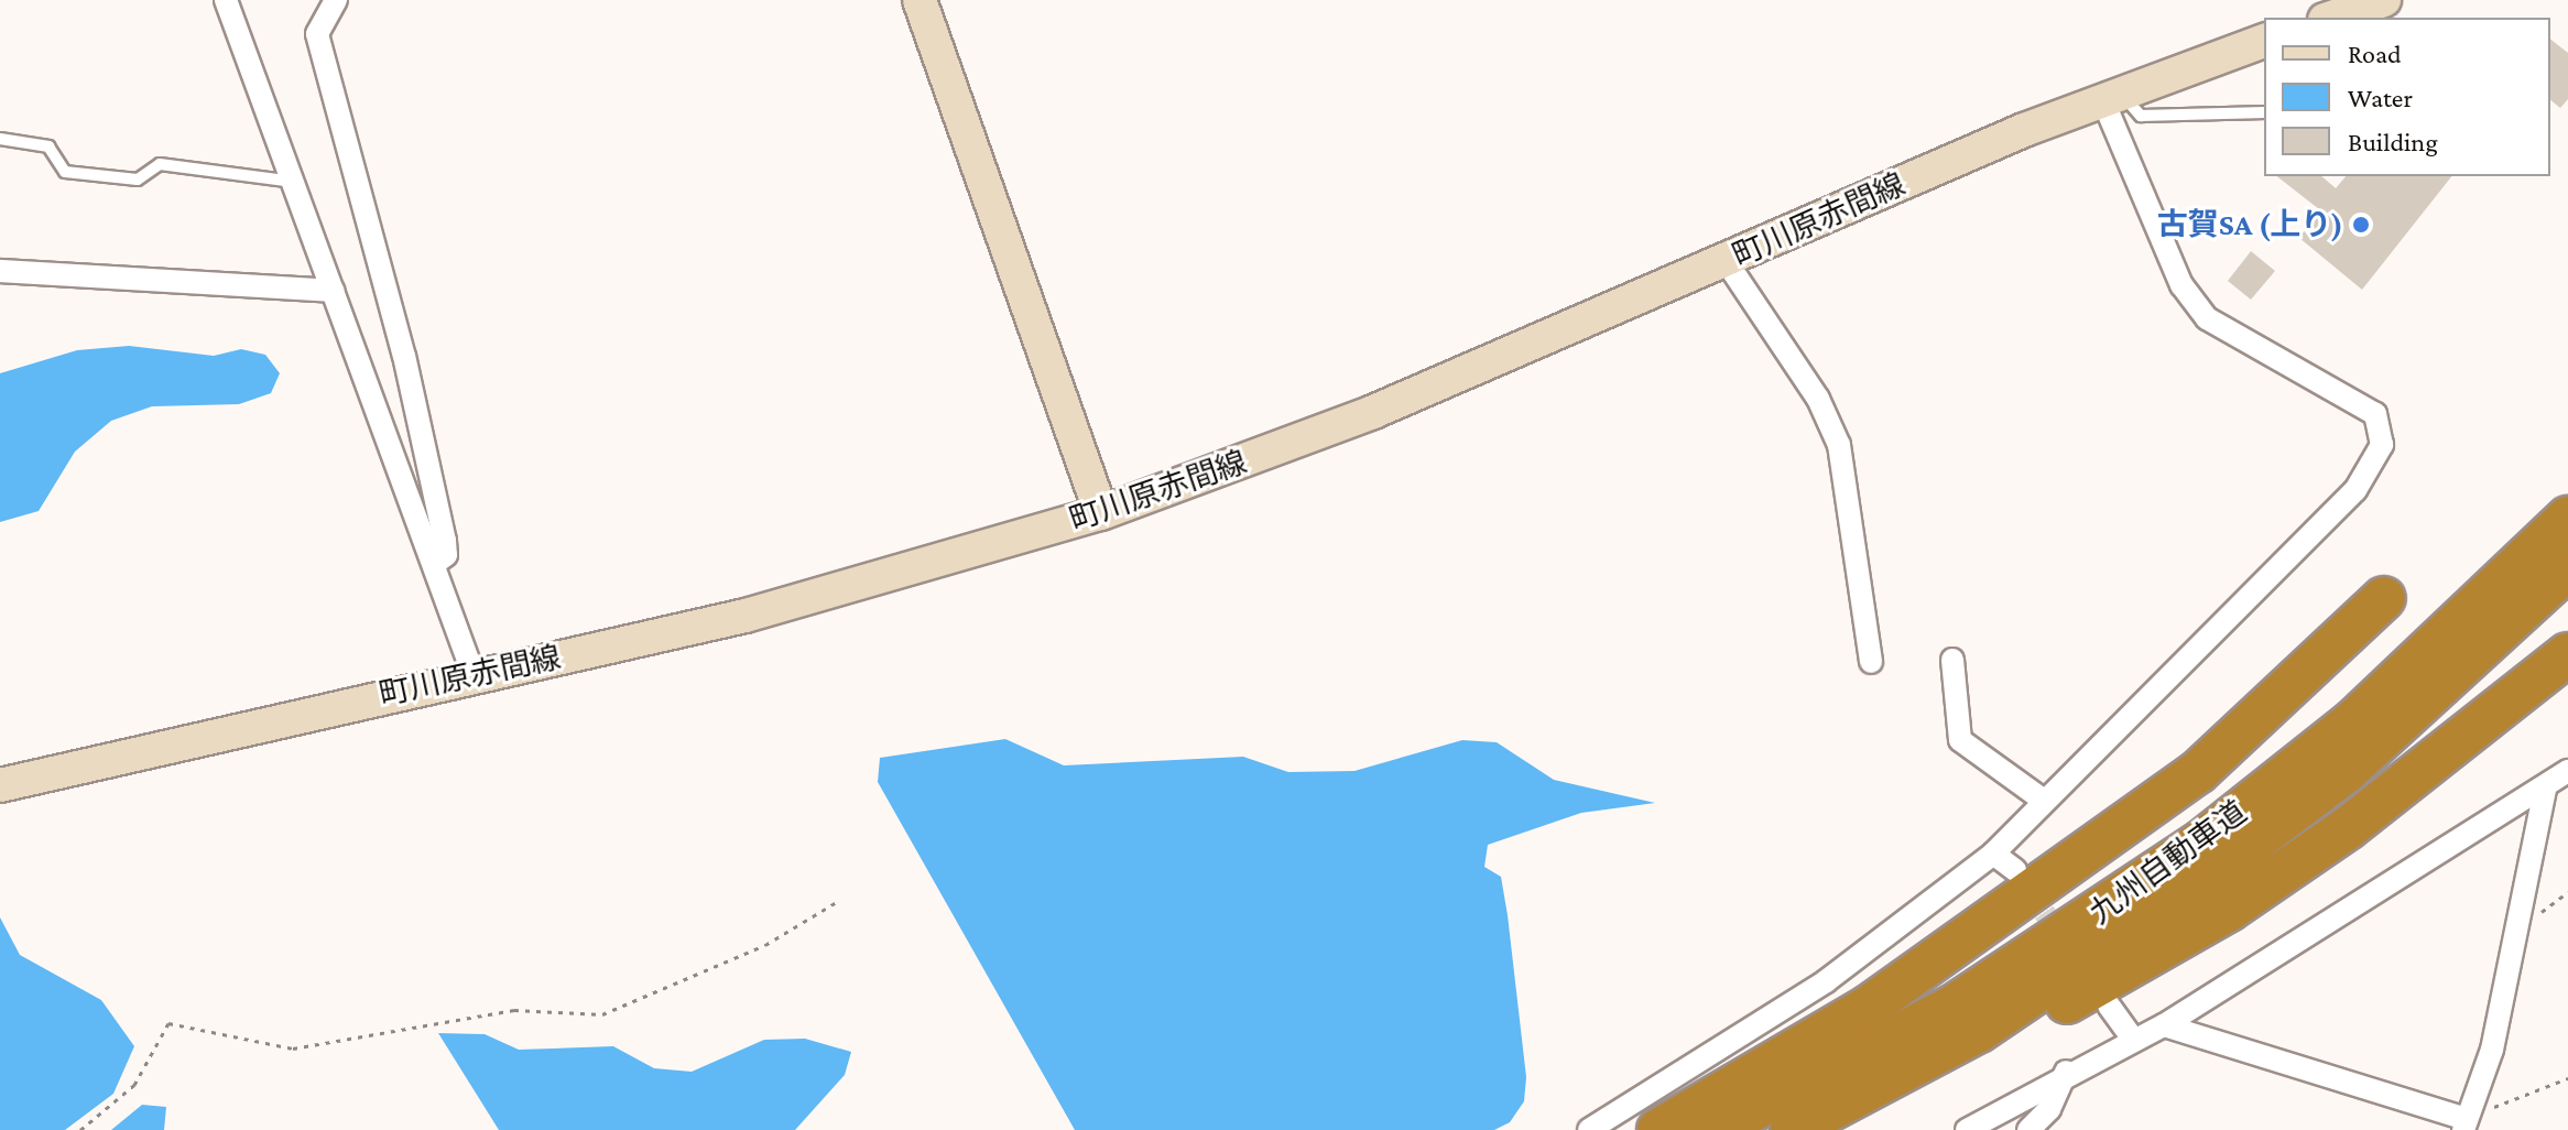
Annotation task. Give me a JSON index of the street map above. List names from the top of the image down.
{
  "streets": {
    "highway": ["九州自動車道"],
    "main road": ["町川原赤間線"]
  },
  "places": ["古賀SA (上り)"],
  "legend": ["Road", "Water", "Building"]
}
